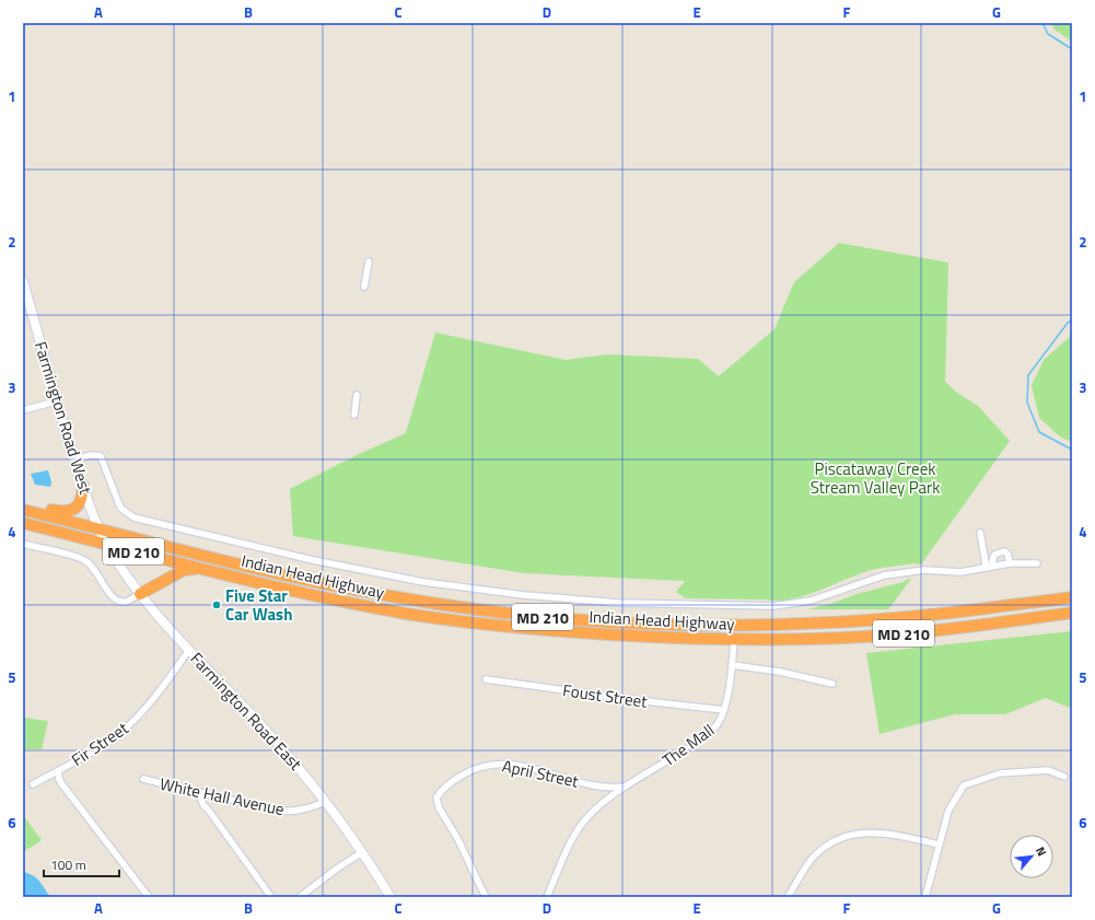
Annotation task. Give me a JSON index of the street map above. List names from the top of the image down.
{
  "streets": {
    "highway": ["MD 210", "Indian Head Highway"],
    "main road": ["Farmington Road West", "Farmington Road East"],
    "street": [
      "Foust Street",
      "Fir Street",
      "The Mall",
      "April Street",
      "White Hall Avenue"
    ]
  },
  "crossings": [
    ["Farmington Road West", "Indian Head Highway"],
    ["Farmington Road West", "Farmington Road East"],
    ["Indian Head Highway", "Farmington Road East"],
    ["Indian Head Highway", "The Mall"],
    ["Foust Street", "The Mall"],
    ["Farmington Road East", "Fir Street"],
    ["Farmington Road East", "White Hall Avenue"],
    ["The Mall", "April Street"]
  ],
  "parks": ["Piscataway Creek Stream Valley Park"],
  "places": ["Five Star Car Wash"],
  "scale_bar": "100 m",
  "north": "top right",
  "grid": {
    "columns": [
      "A",
      "B",
      "C",
      "D",
      "E",
      "F",
      "G"
    ],
    "rows": [
      "1",
      "2",
      "3",
      "4",
      "5",
      "6"
    ]
  }
}
